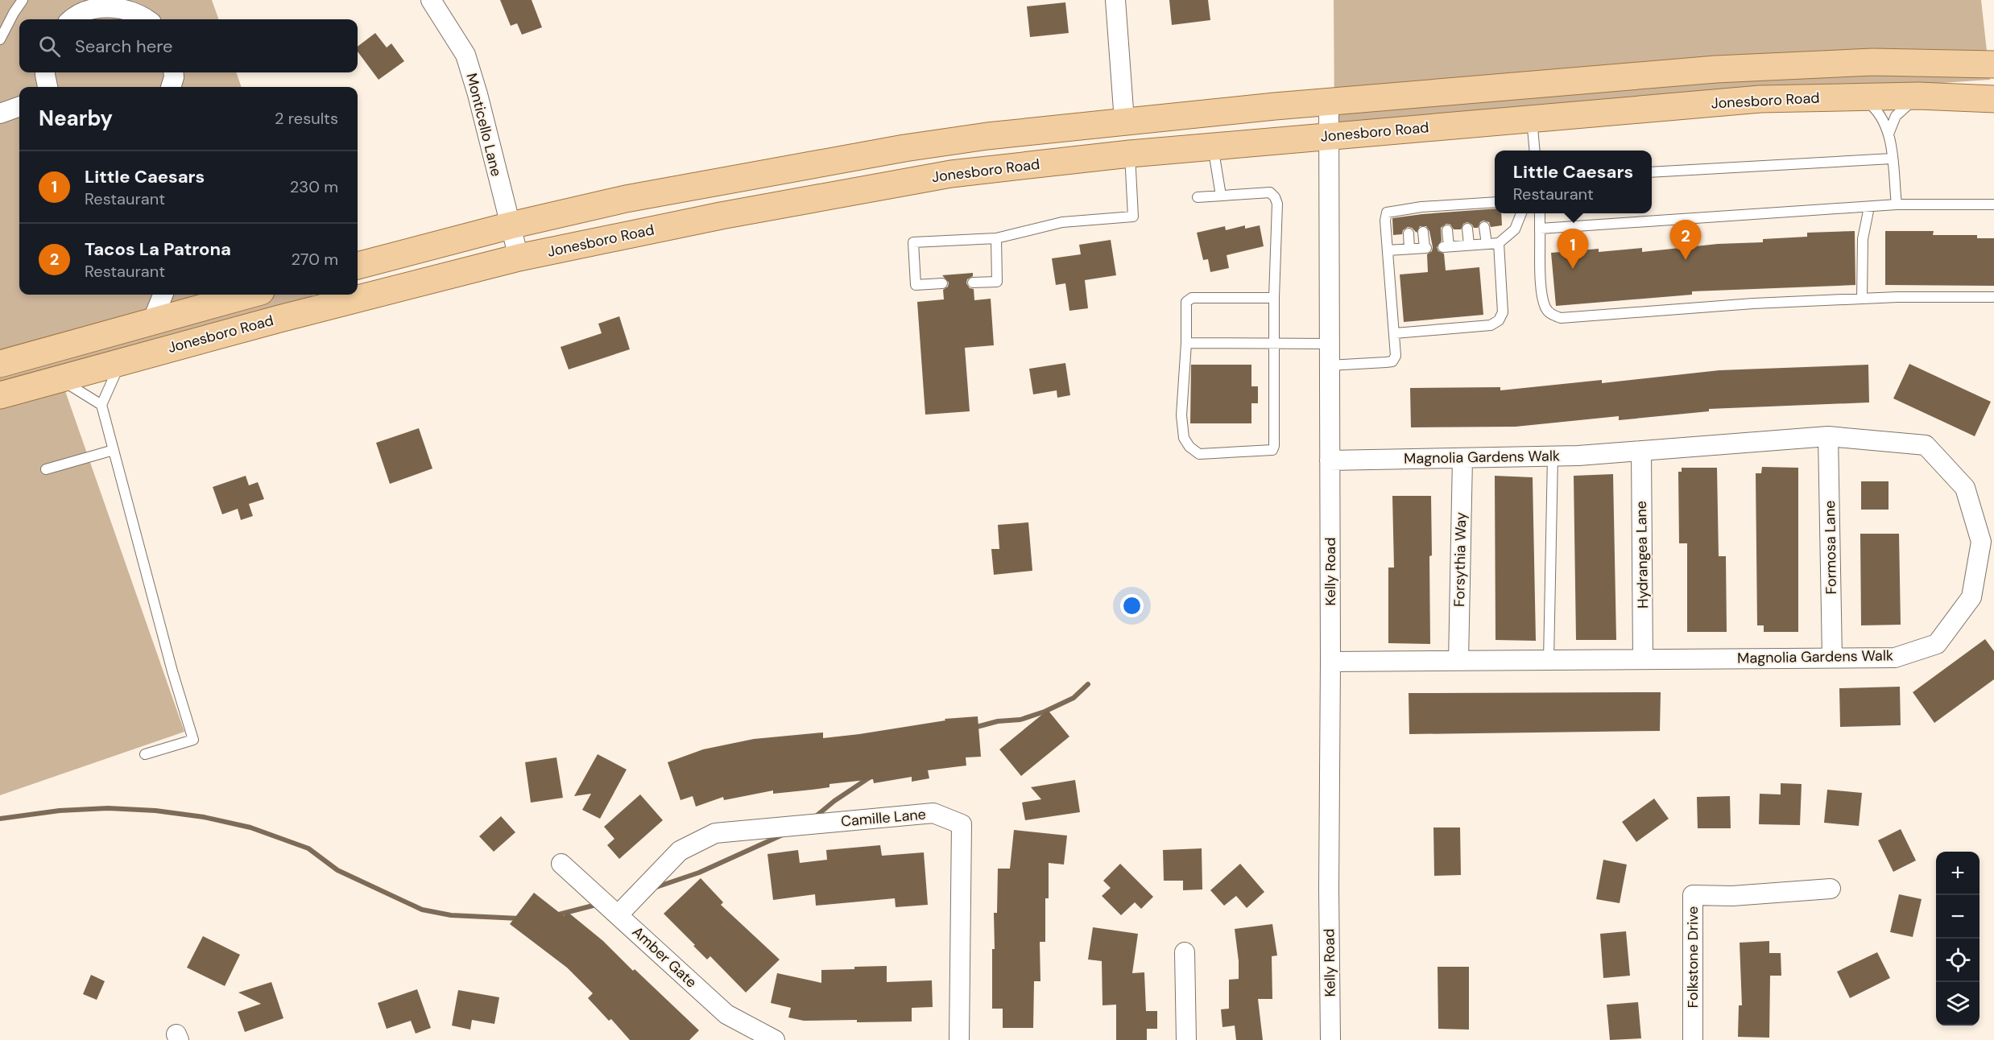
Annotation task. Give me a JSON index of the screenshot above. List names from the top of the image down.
{
  "streets": {
    "main road": ["Jonesboro Road"],
    "street": [
      "Monticello Lane",
      "Magnolia Gardens Walk",
      "Formosa Lane",
      "Hydrangea Lane",
      "Forsythia Way",
      "Kelly Road",
      "Camille Lane",
      "Amber Gate",
      "Folkstone Drive"
    ]
  },
  "crossings": [
    ["Jonesboro Road", "Monticello Lane"],
    ["Jonesboro Road", "Kelly Road"],
    ["Magnolia Gardens Walk", "Formosa Lane"],
    ["Magnolia Gardens Walk", "Hydrangea Lane"],
    ["Magnolia Gardens Walk", "Forsythia Way"],
    ["Magnolia Gardens Walk", "Kelly Road"],
    ["Camille Lane", "Amber Gate"]
  ],
  "page": {
    "search": "Search here",
    "heading": ["Nearby", "2 results"],
    "list": [
      {
        "mark": "1",
        "name": "Little Caesars",
        "note": "Restaurant",
        "value": "230 m"
      },
      {
        "mark": "2",
        "name": "Tacos La Patrona",
        "note": "Restaurant",
        "value": "270 m"
      }
    ],
    "popup": ["Little Caesars", "Restaurant"],
    "pins": ["2", "1"],
    "map_buttons": ["+", "−"]
  }
}
